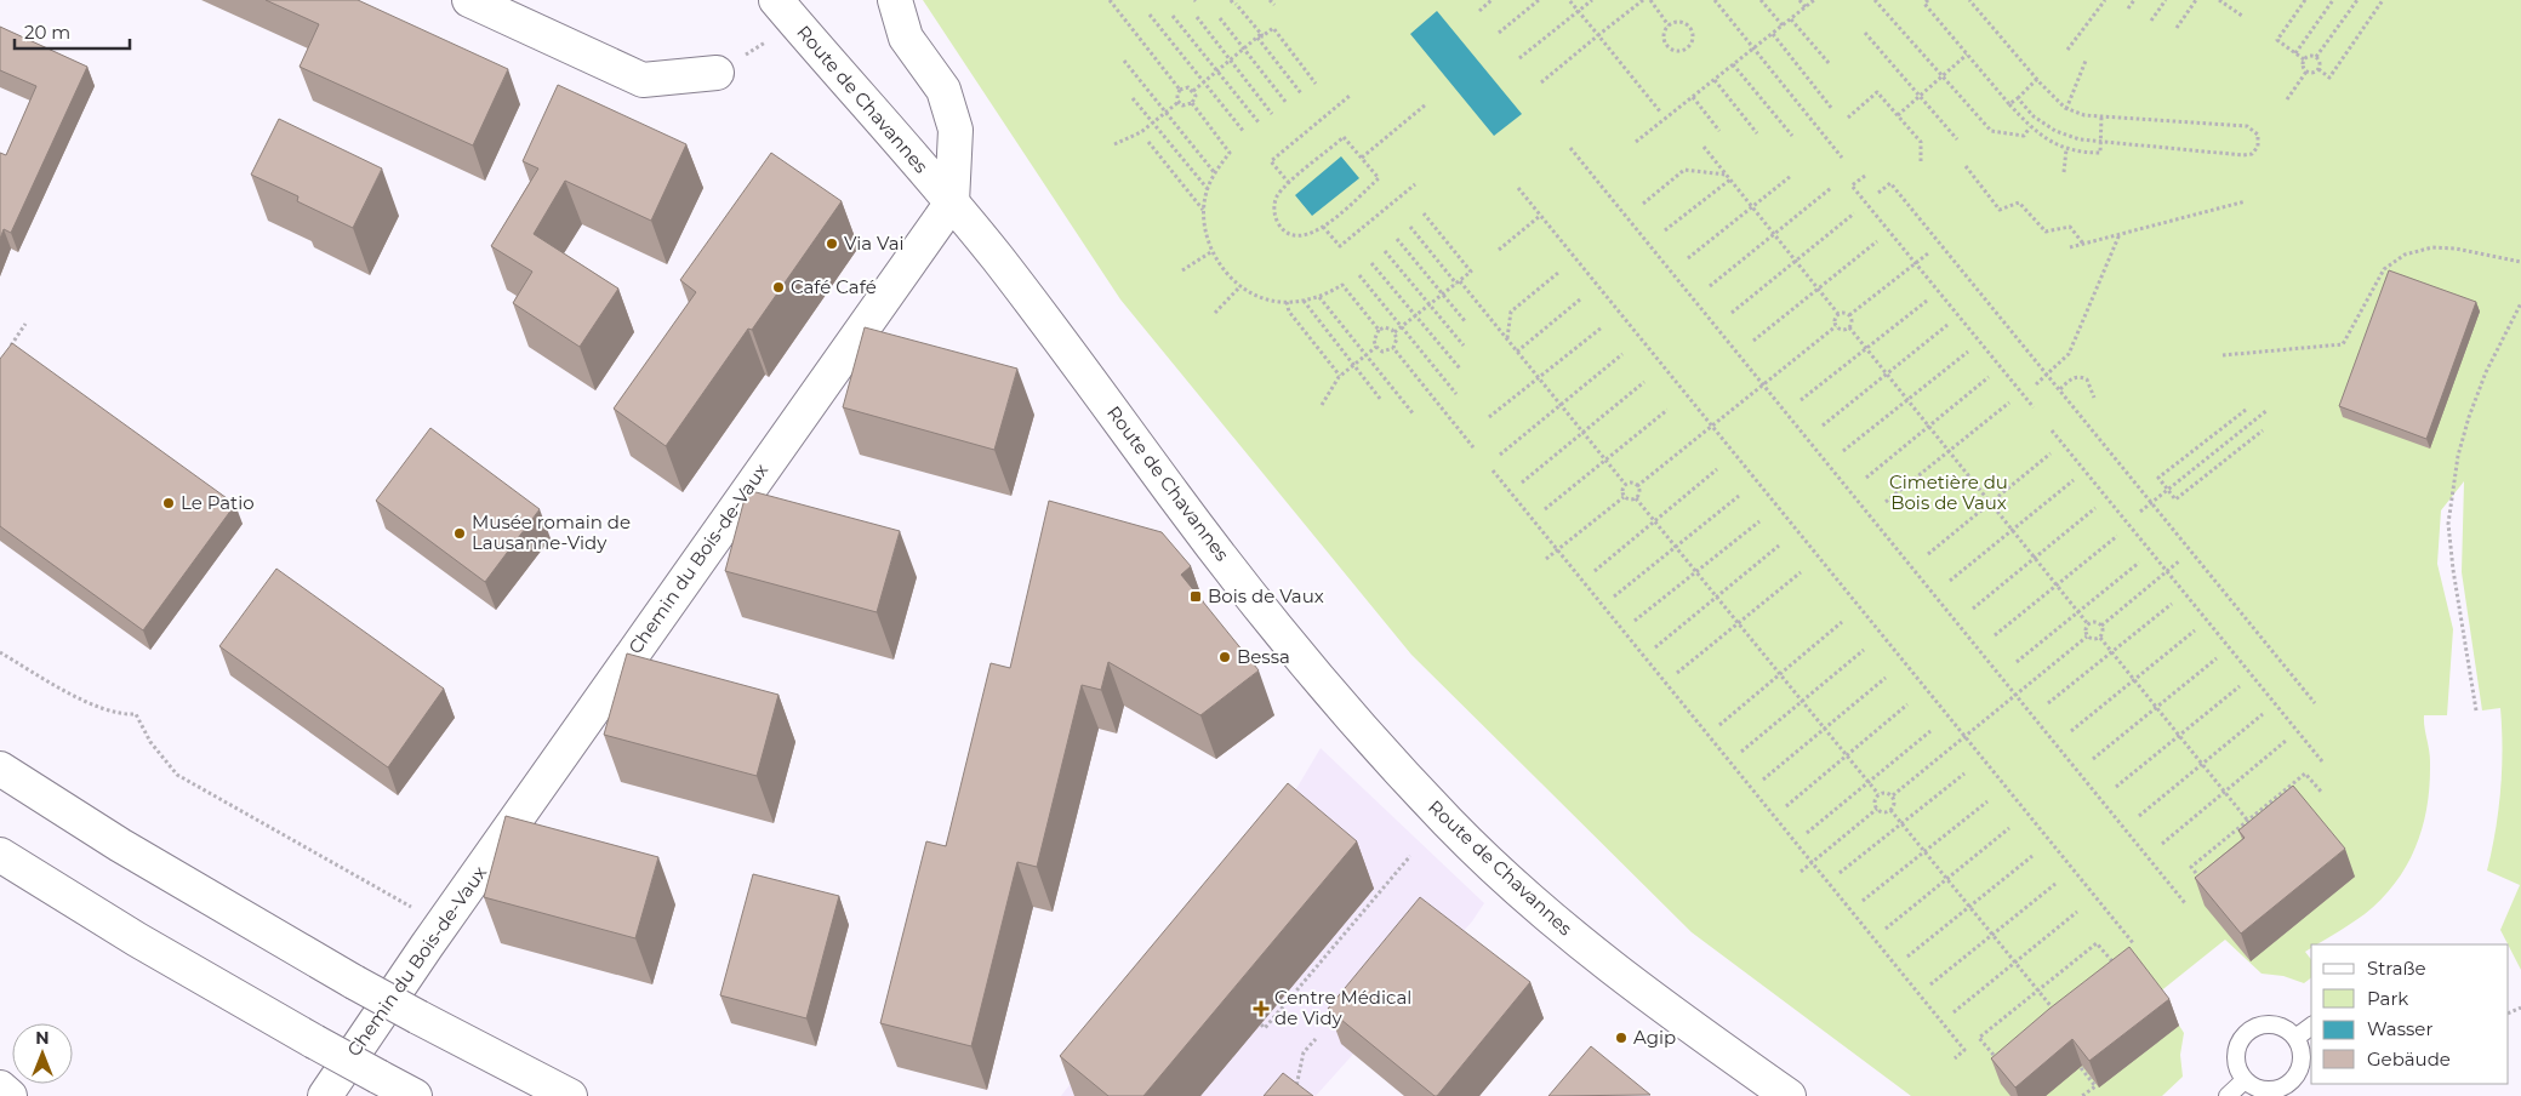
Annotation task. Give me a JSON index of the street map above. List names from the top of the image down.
{
  "streets": {
    "main road": ["Route de Chavannes", "Chemin du Bois-de-Vaux"]
  },
  "crossings": [
    ["Route de Chavannes", "Chemin du Bois-de-Vaux"]
  ],
  "parks": ["Cimetière du Bois de Vaux"],
  "places": {
    "other": [
      "Via Vai",
      "Café Café",
      "Le Patio",
      "Musée romain de Lausanne-Vidy",
      "Bessa",
      "Agip"
    ],
    "transit": ["Bois de Vaux"],
    "health": ["Centre Médical de Vidy"]
  },
  "legend": [
    "Straße",
    "Park",
    "Wasser",
    "Gebäude"
  ],
  "scale_bar": "20 m",
  "north": "top"
}
